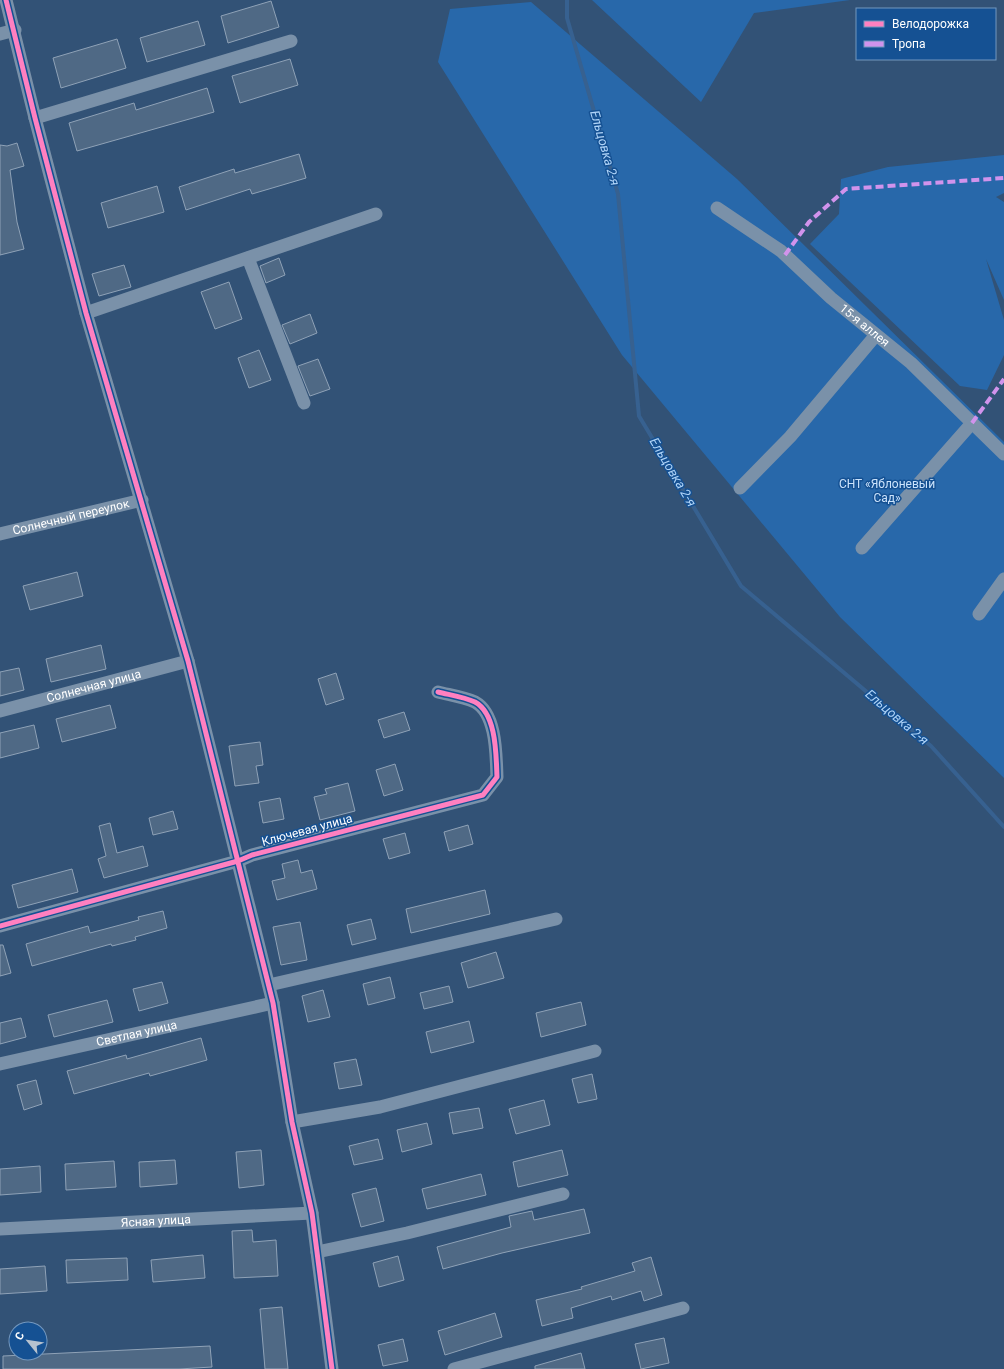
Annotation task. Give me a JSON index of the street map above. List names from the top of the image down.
{
  "streets": {
    "street": [
      "15-я аллея",
      "Солнечный переулок",
      "Солнечная улица",
      "Ключевая улица",
      "Светлая улица",
      "Ясная улица"
    ]
  },
  "water": ["Ельцовка 2-я"],
  "parks": ["СНТ «Яблоневый Сад»"],
  "legend": ["Велодорожка", "Тропа"],
  "north": "top left"
}
